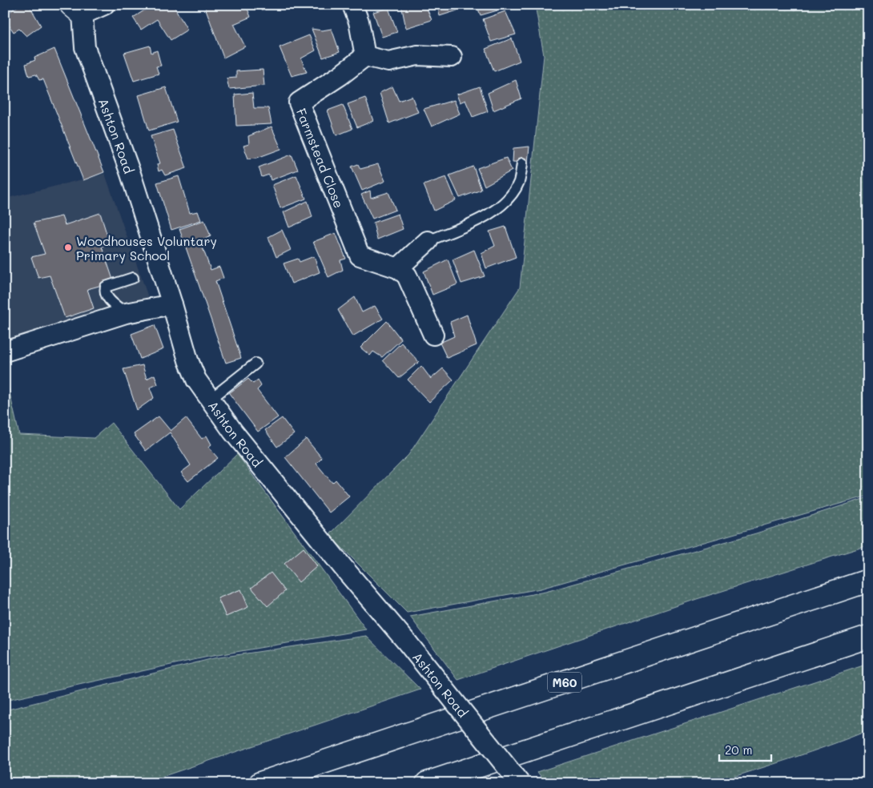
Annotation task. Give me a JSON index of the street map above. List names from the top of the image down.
{
  "streets": {
    "highway": ["M60"],
    "street": ["Ashton Road", "Farmstead Close"]
  },
  "places": ["Woodhouses Voluntary Primary School"],
  "scale_bar": "20 m"
}
